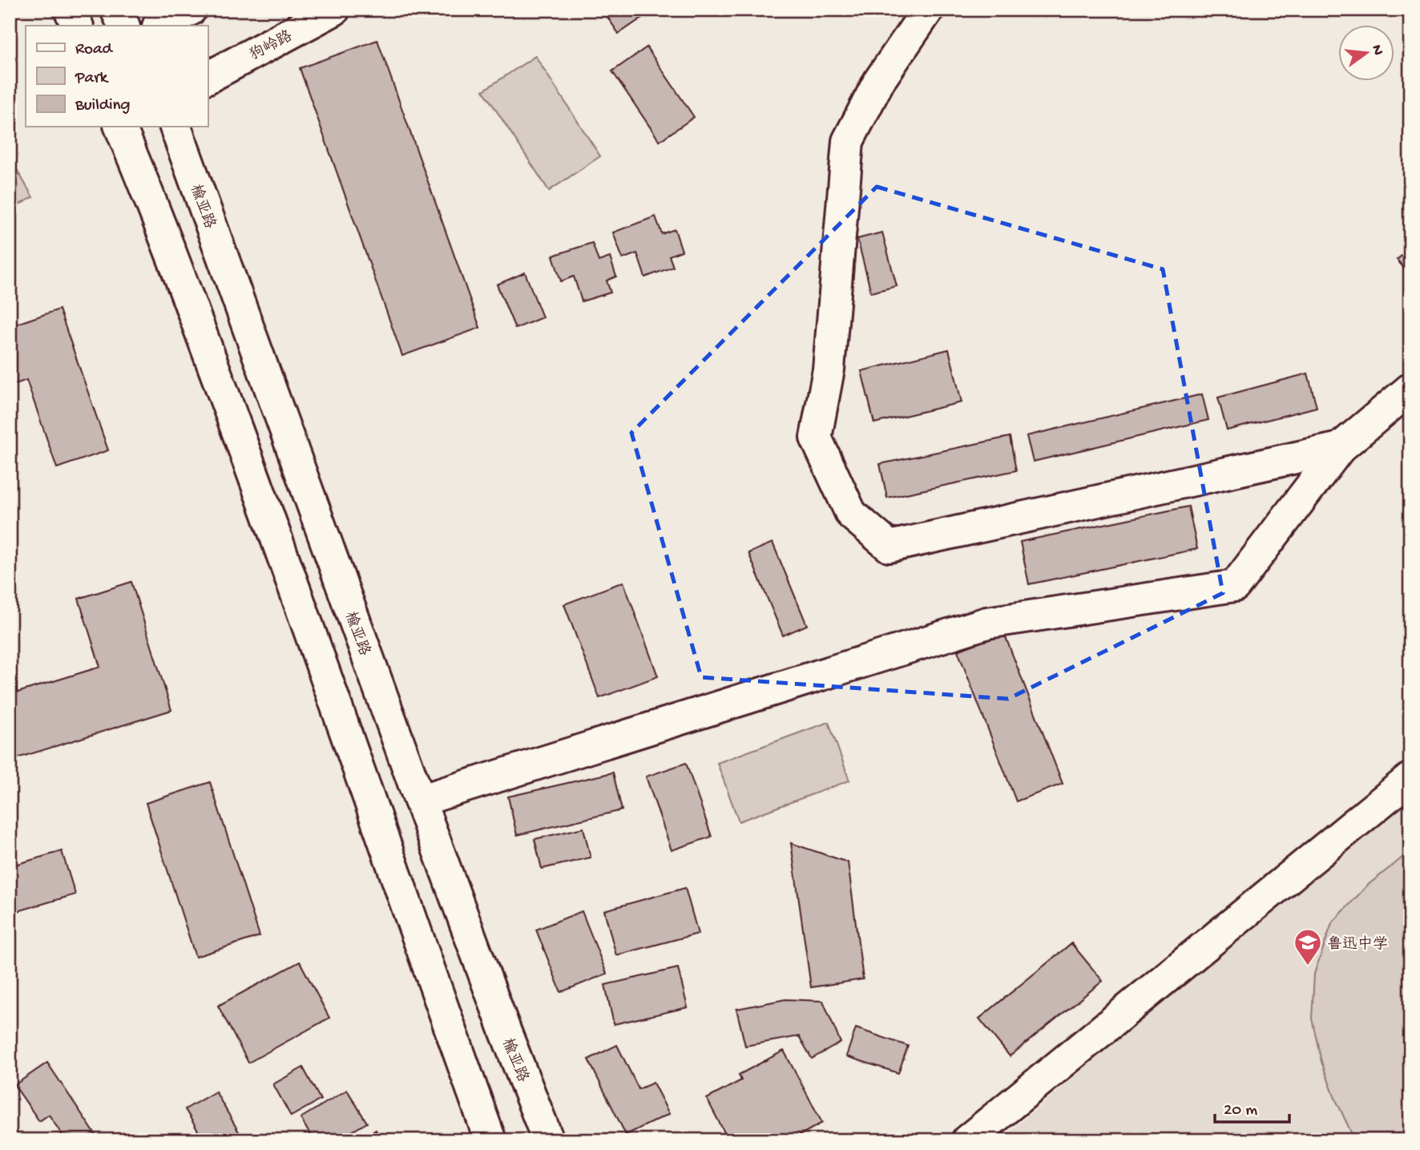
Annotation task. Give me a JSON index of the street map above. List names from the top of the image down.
{
  "streets": {
    "main road": ["狗岭路", "榆亚路"]
  },
  "places": {
    "school or university": ["鲁迅中学"]
  },
  "legend": ["Road", "Park", "Building"],
  "scale_bar": "20 m",
  "north": "right"
}
